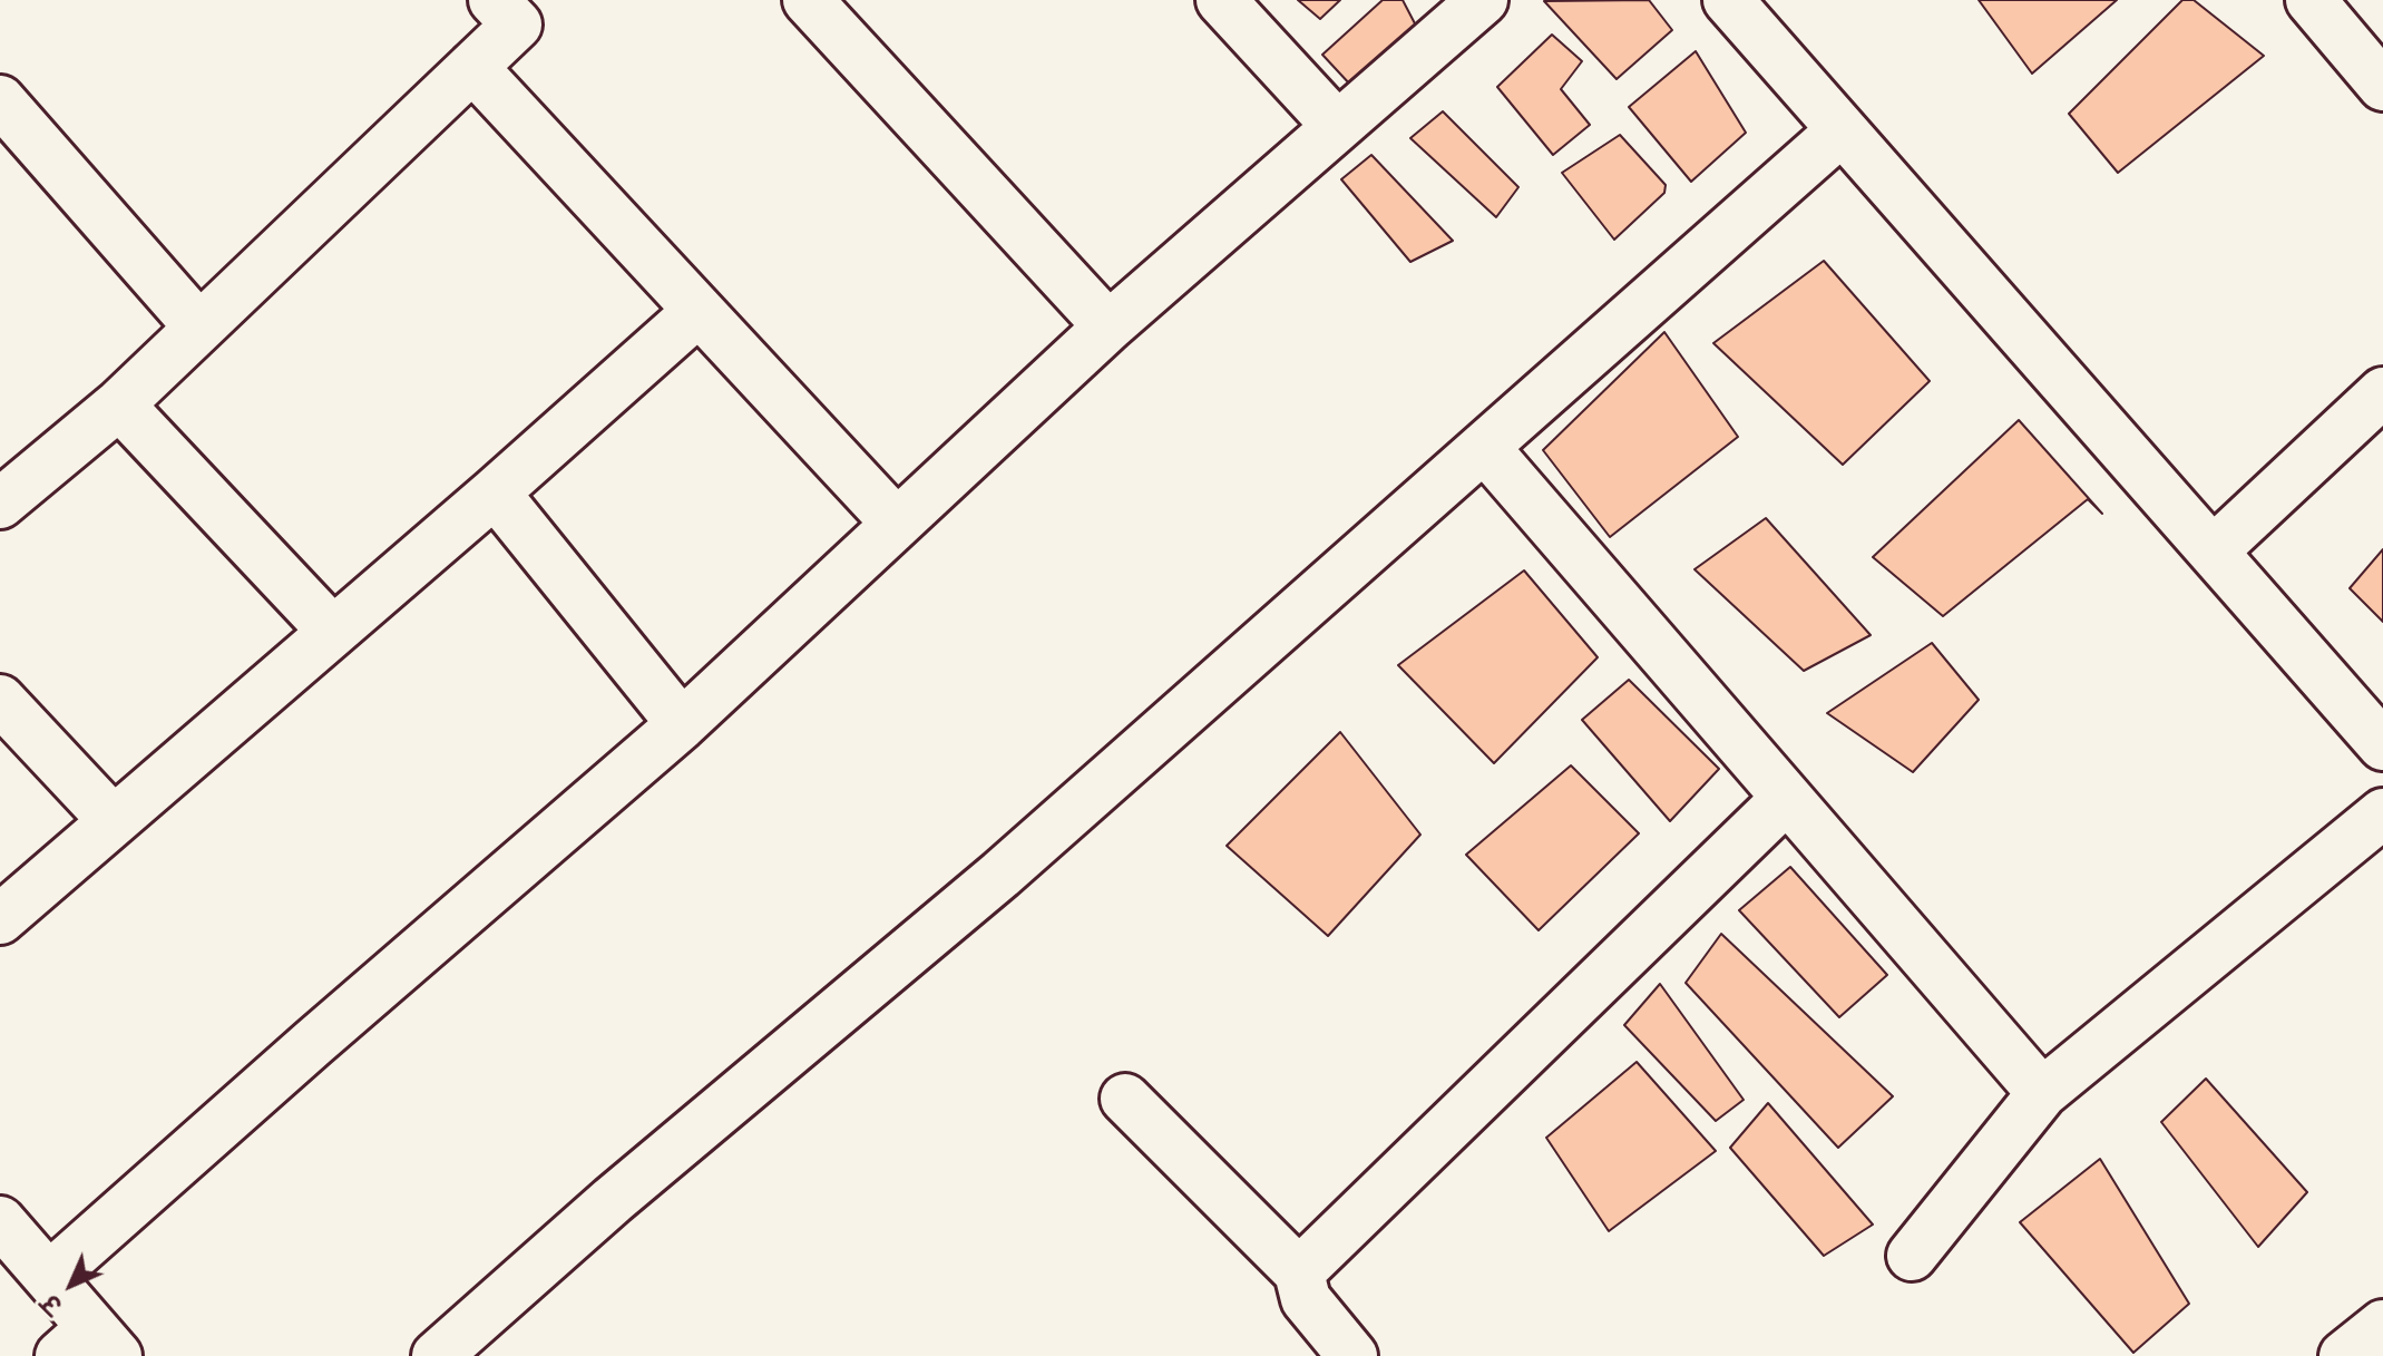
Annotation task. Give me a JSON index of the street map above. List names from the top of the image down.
{
  "north": "bottom left"
}
